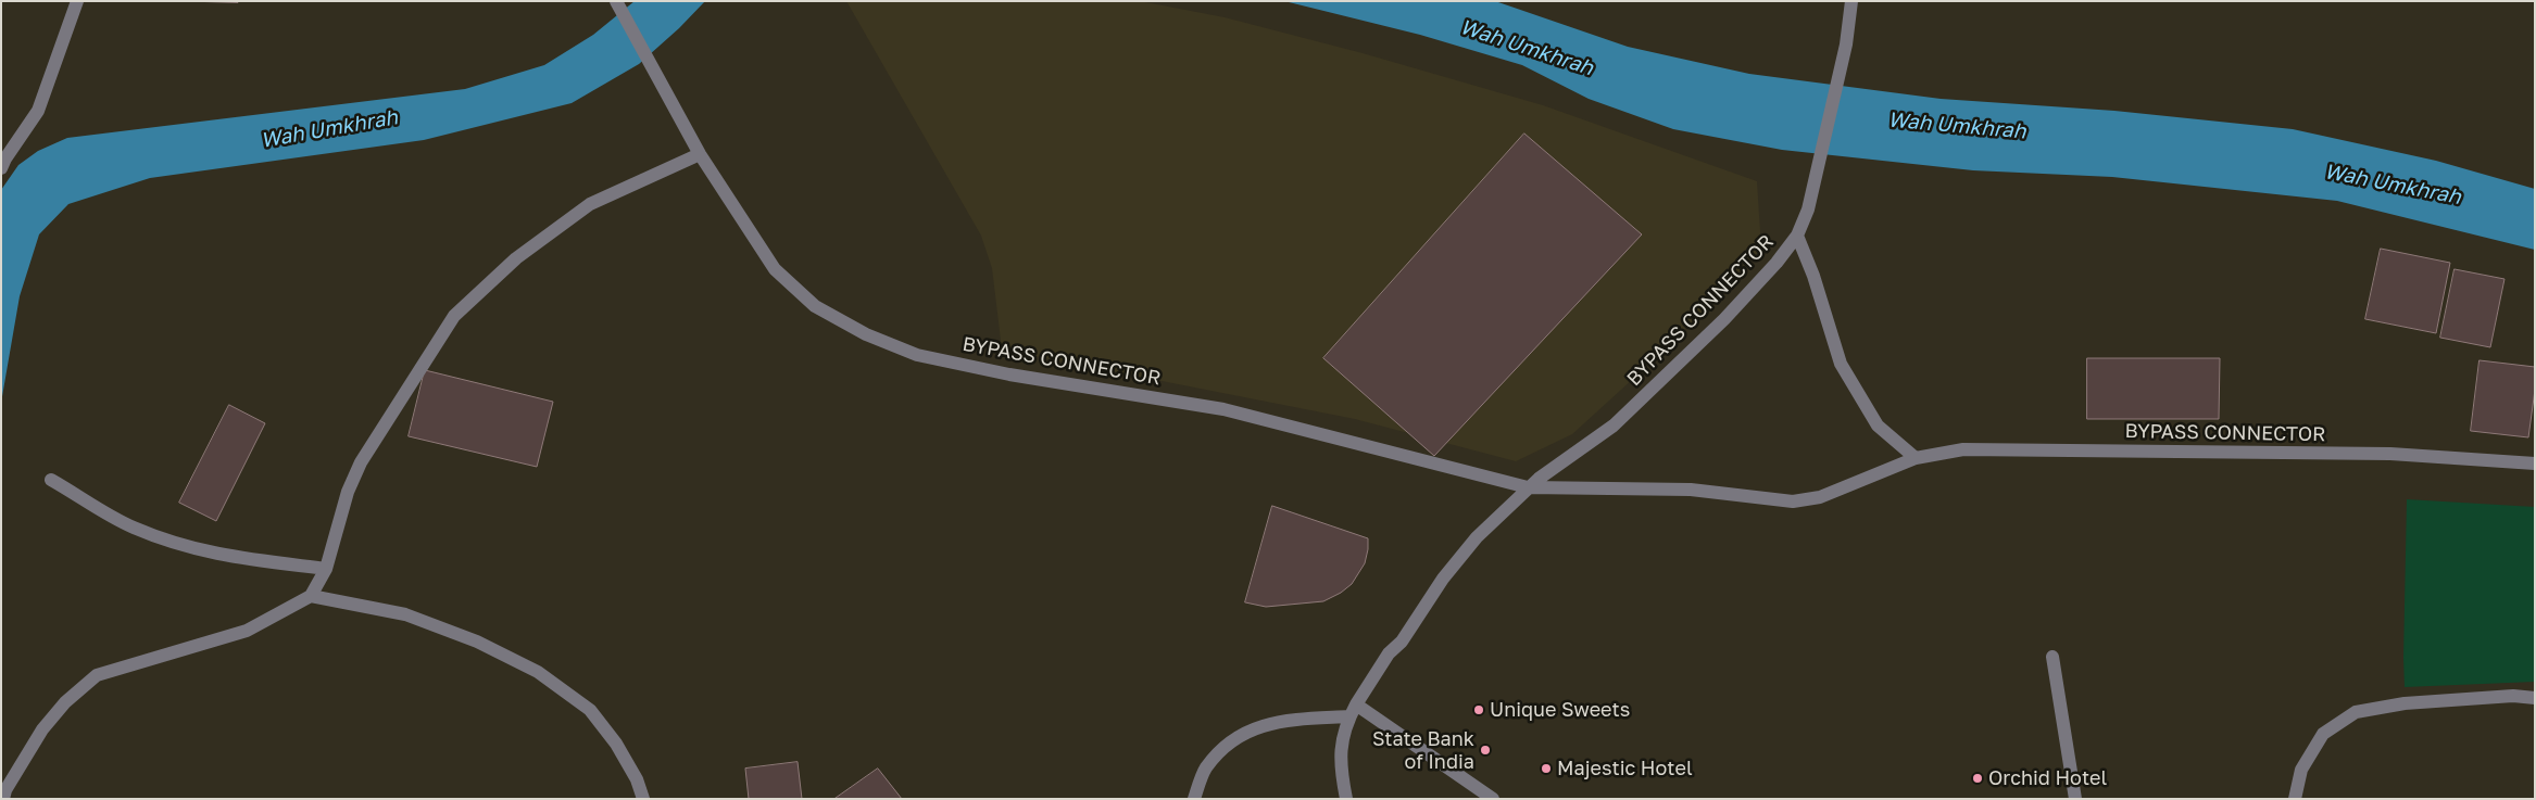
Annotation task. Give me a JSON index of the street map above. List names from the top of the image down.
{
  "streets": {
    "street": ["BYPASS CONNECTOR"]
  },
  "water": ["Wah Umkhrah"],
  "places": [
    "Unique Sweets",
    "State Bank of India",
    "Majestic Hotel",
    "Orchid Hotel"
  ]
}
